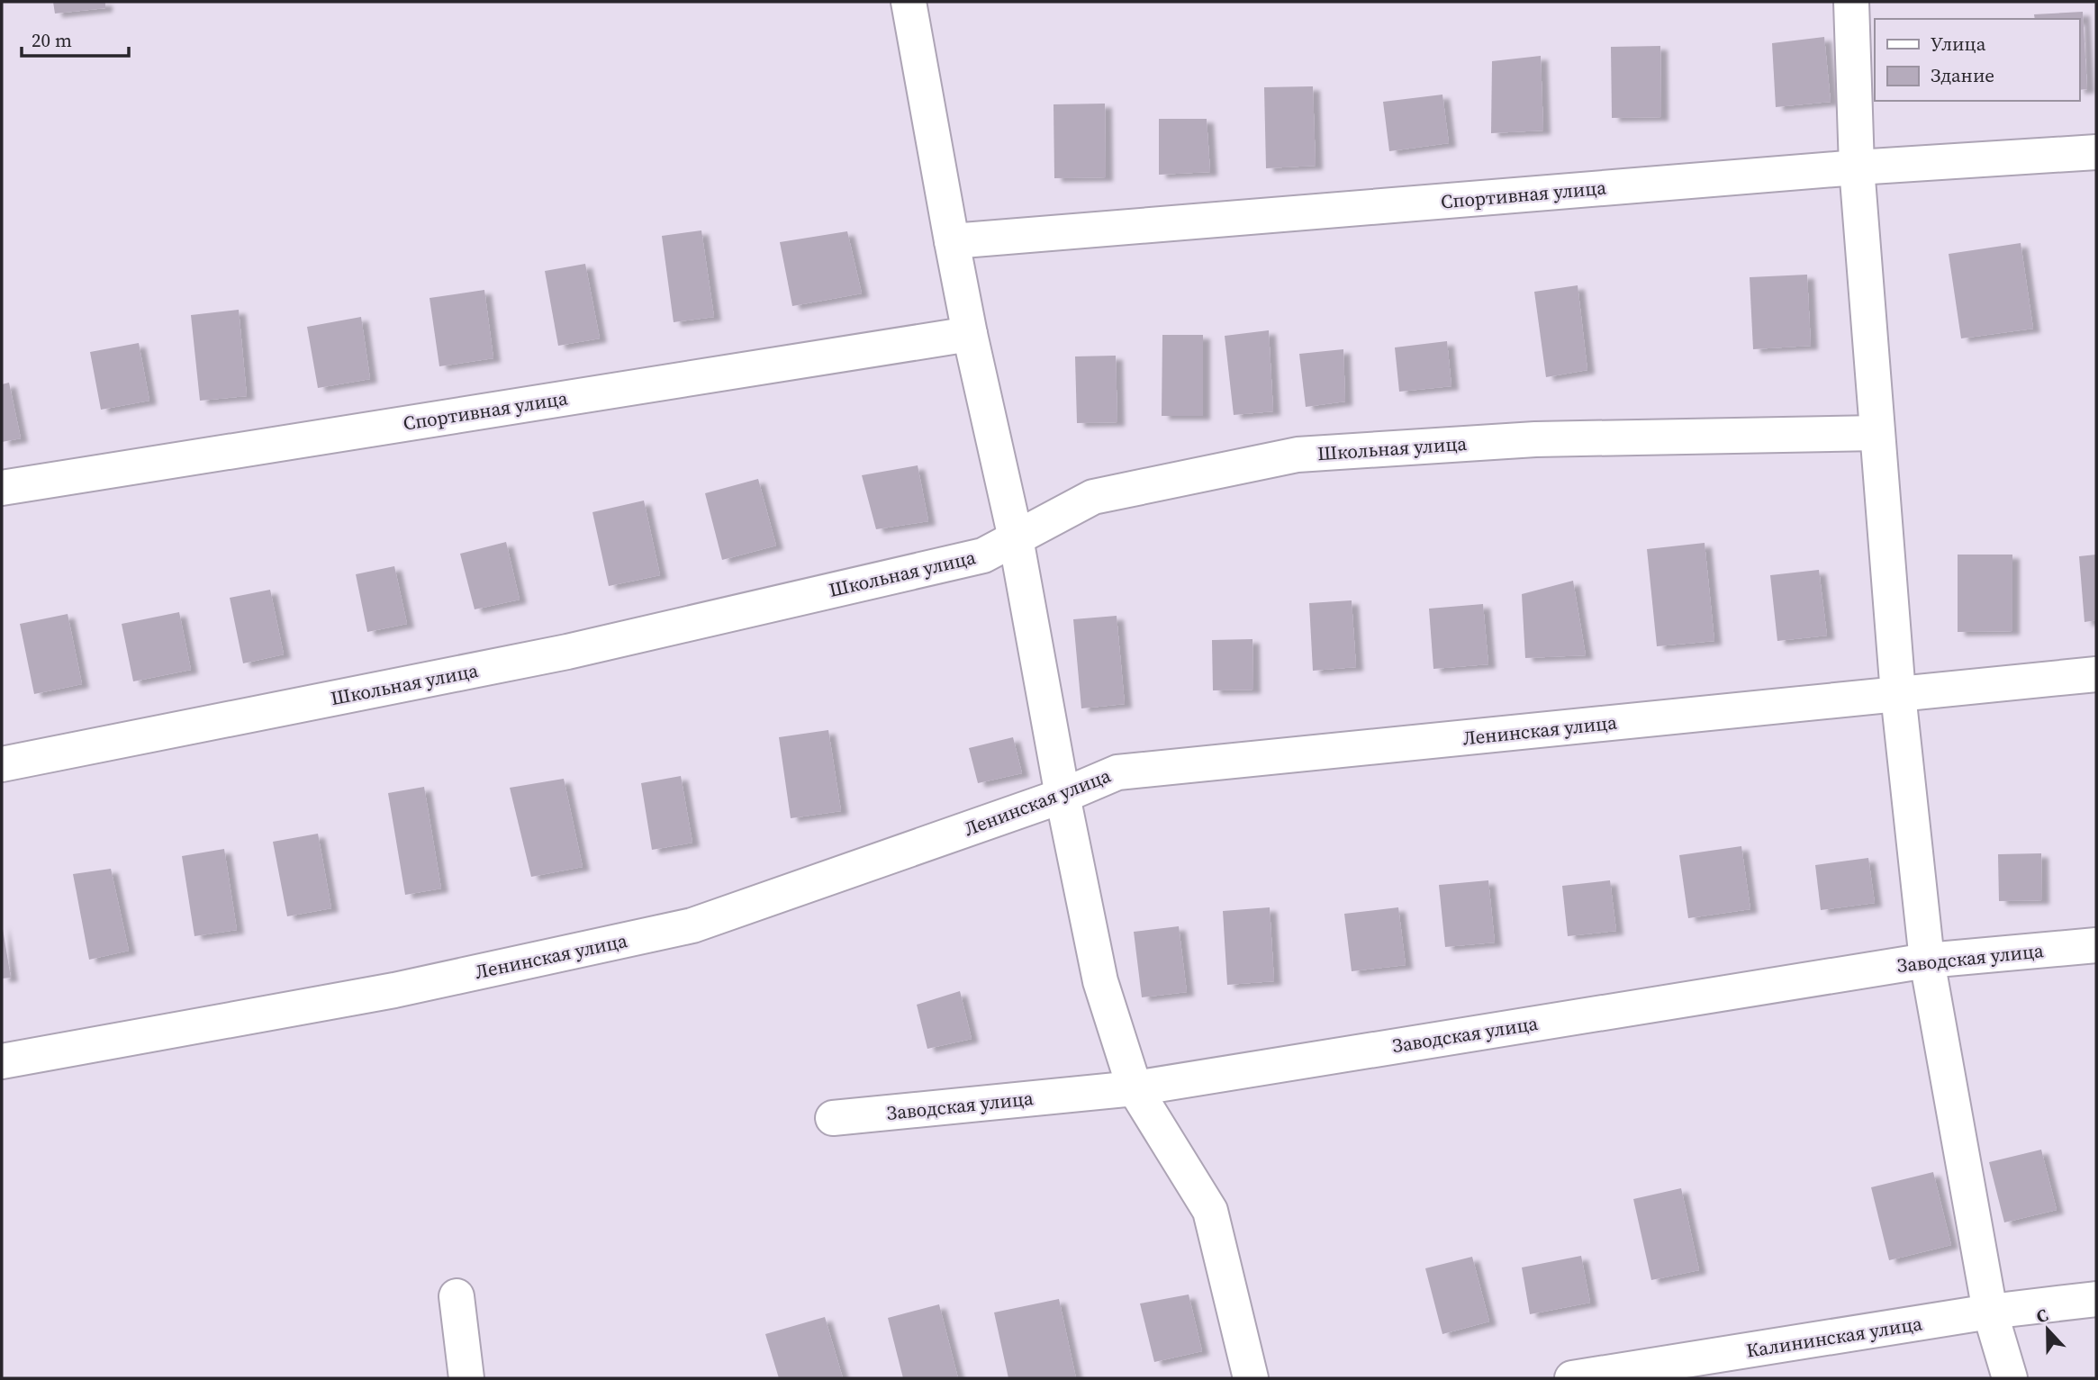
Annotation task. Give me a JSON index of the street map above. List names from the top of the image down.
{
  "streets": {
    "street": [
      "Спортивная улица",
      "Школьная улица",
      "Ленинская улица",
      "Заводская улица",
      "Калининская улица"
    ]
  },
  "legend": ["Улица", "Здание"],
  "scale_bar": "20 m",
  "north": "top"
}
